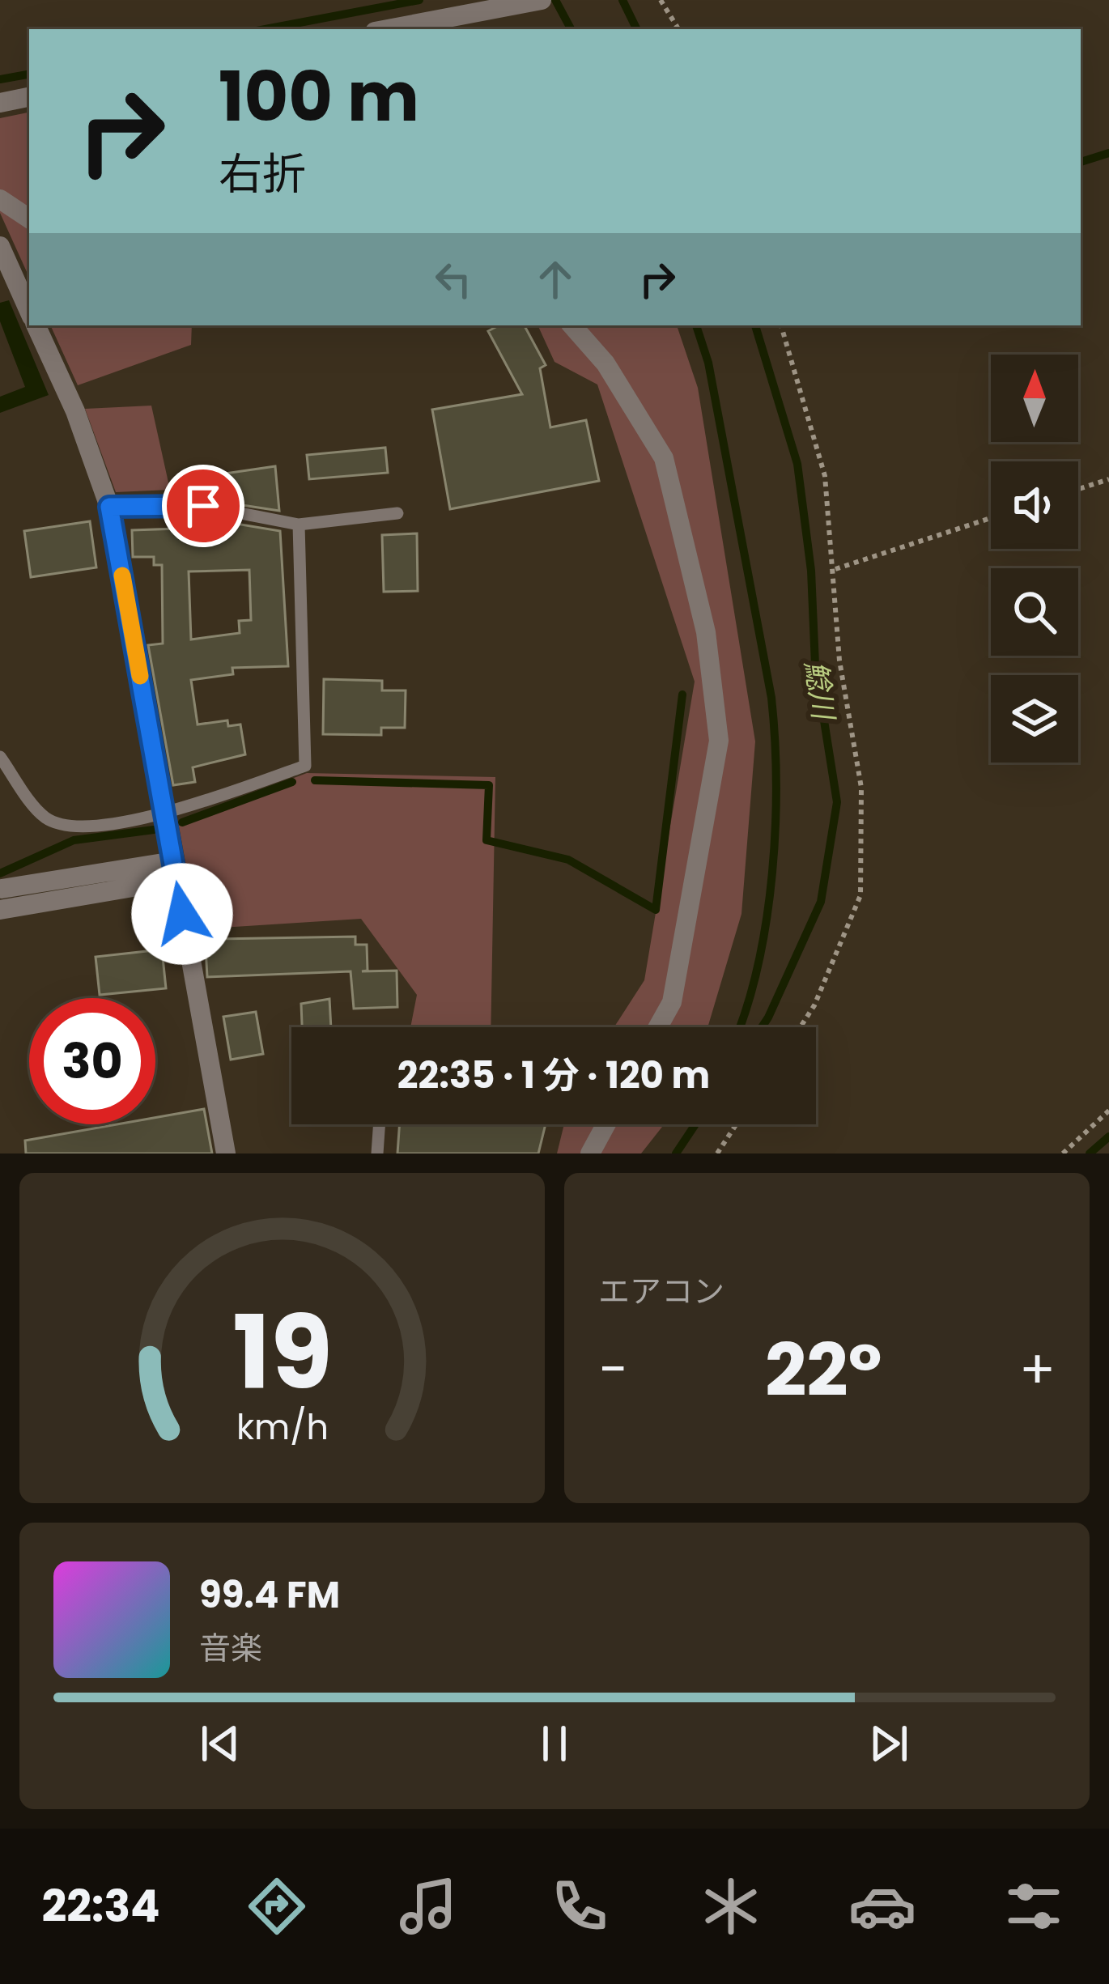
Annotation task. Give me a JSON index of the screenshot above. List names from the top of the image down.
{
  "water": ["鯰川"],
  "north": "top",
  "page": {
    "turn": ["100 m", "右折"],
    "limit": "30",
    "trip": "22:35 · 1 分 · 120 m",
    "tile": "エアコン",
    "heat": ["−", "22°", "+"],
    "song": ["99.4 FM", "音楽"],
    "tabs": "22:34",
    "gauge": ["19", "km/h"]
  }
}
